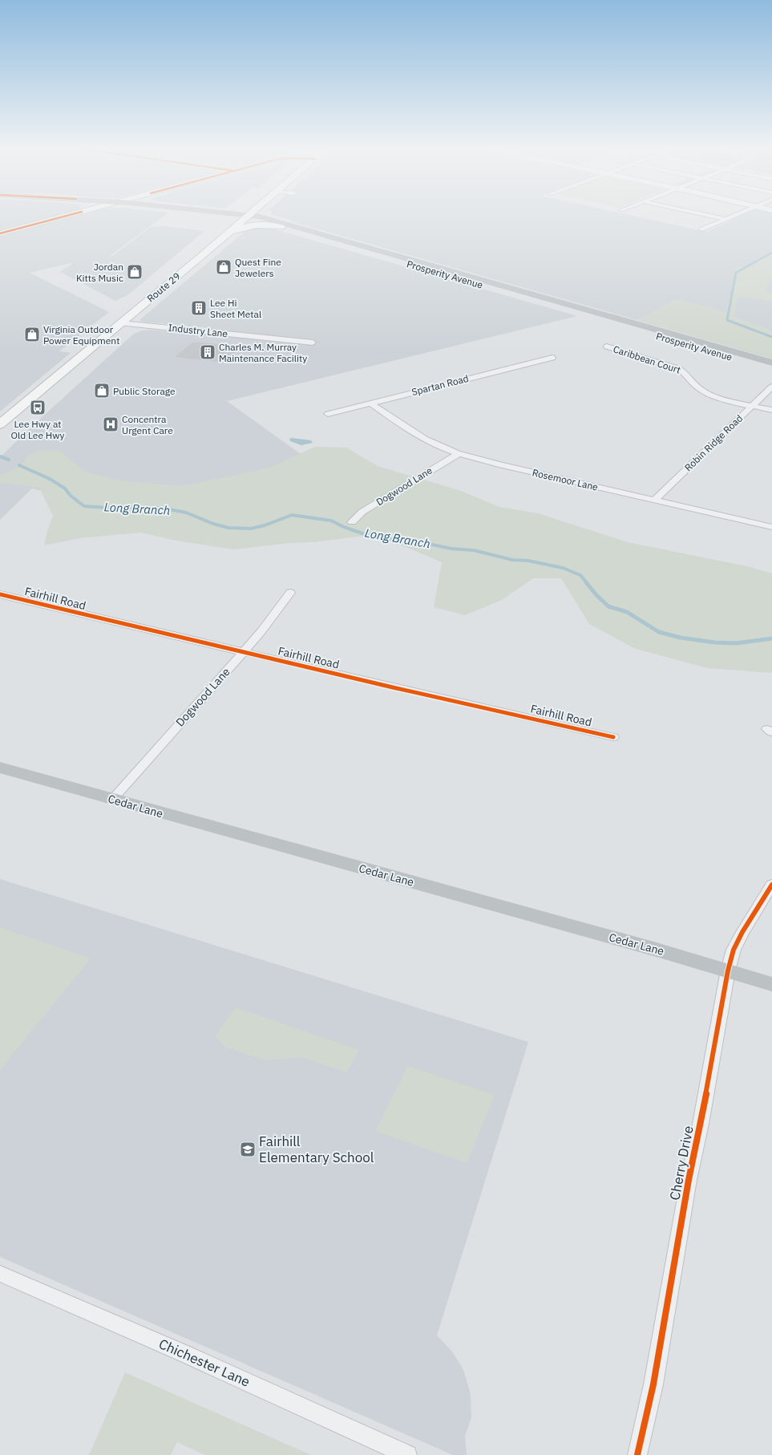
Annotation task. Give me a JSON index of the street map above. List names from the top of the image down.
{
  "streets": {
    "main road": ["Prosperity Avenue", "Route 29", "Cedar Lane"],
    "street": [
      "Industry Lane",
      "Caribbean Court",
      "Spartan Road",
      "Robin Ridge Road",
      "Rosemoor Lane",
      "Dogwood Lane",
      "Fairhill Road",
      "Cherry Drive",
      "Chichester Lane"
    ]
  },
  "crossings": [
    ["Prosperity Avenue", "Route 29"],
    ["Route 29", "Industry Lane"],
    ["Caribbean Court", "Robin Ridge Road"],
    ["Spartan Road", "Rosemoor Lane"],
    ["Robin Ridge Road", "Rosemoor Lane"],
    ["Rosemoor Lane", "Dogwood Lane"],
    ["Dogwood Lane", "Fairhill Road"],
    ["Dogwood Lane", "Cedar Lane"],
    ["Cedar Lane", "Cherry Drive"]
  ],
  "water": ["Long Branch"],
  "places": {
    "shop": [
      "Quest Fine Jewelers",
      "Jordan Kitts Music",
      "Virginia Outdoor Power Equipment",
      "Public Storage"
    ],
    "building": ["Lee Hi Sheet Metal", "Charles M. Murray Maintenance Facility"],
    "bus stop": ["Lee Hwy at Old Lee Hwy"],
    "hospital": ["Concentra Urgent Care"],
    "school or university": ["Fairhill Elementary School"]
  }
}
